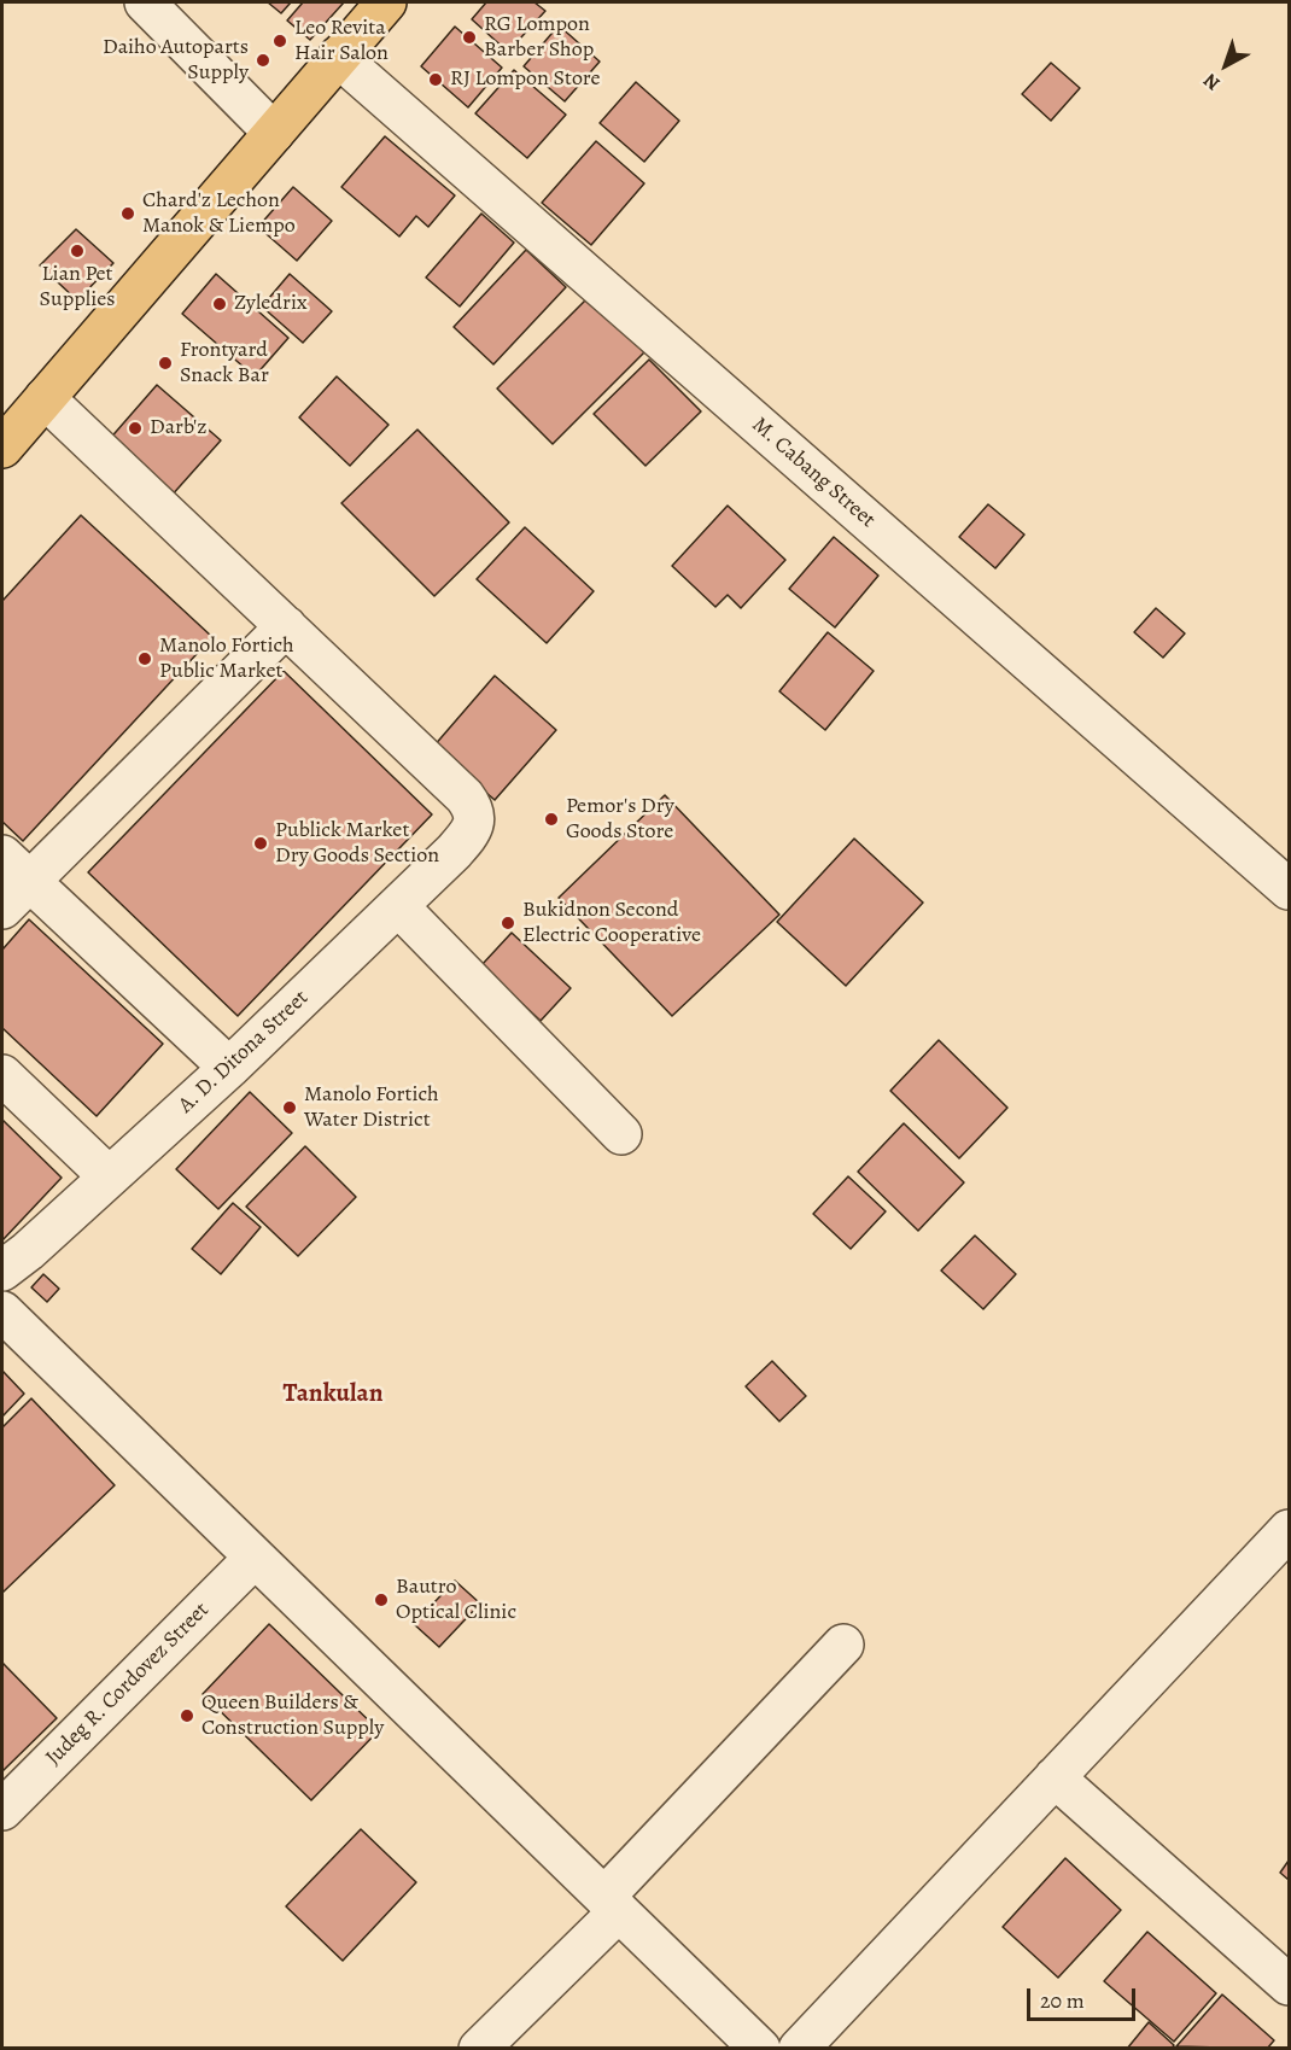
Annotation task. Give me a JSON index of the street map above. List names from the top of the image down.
{
  "streets": {
    "street": ["M. Cabang Street", "A. D. Ditona Street", "Judeg R. Cordovez Street"]
  },
  "districts": ["Tankulan"],
  "places": [
    "RG Lompon Barber Shop",
    "Leo Revita Hair Salon",
    "Daiho Autoparts Supply",
    "RJ Lompon Store",
    "Chard'z Lechon Manok & Liempo",
    "Lian Pet Supplies",
    "Zyledrix",
    "Frontyard Snack Bar",
    "Darb'z",
    "Manolo Fortich Public Market",
    "Pemor's Dry Goods Store",
    "Publick Market Dry Goods Section",
    "Bukidnon Second Electric Cooperative",
    "Manolo Fortich Water District",
    "Bautro Optical Clinic",
    "Queen Builders & Construction Supply"
  ],
  "scale_bar": "20 m",
  "north": "bottom left"
}
